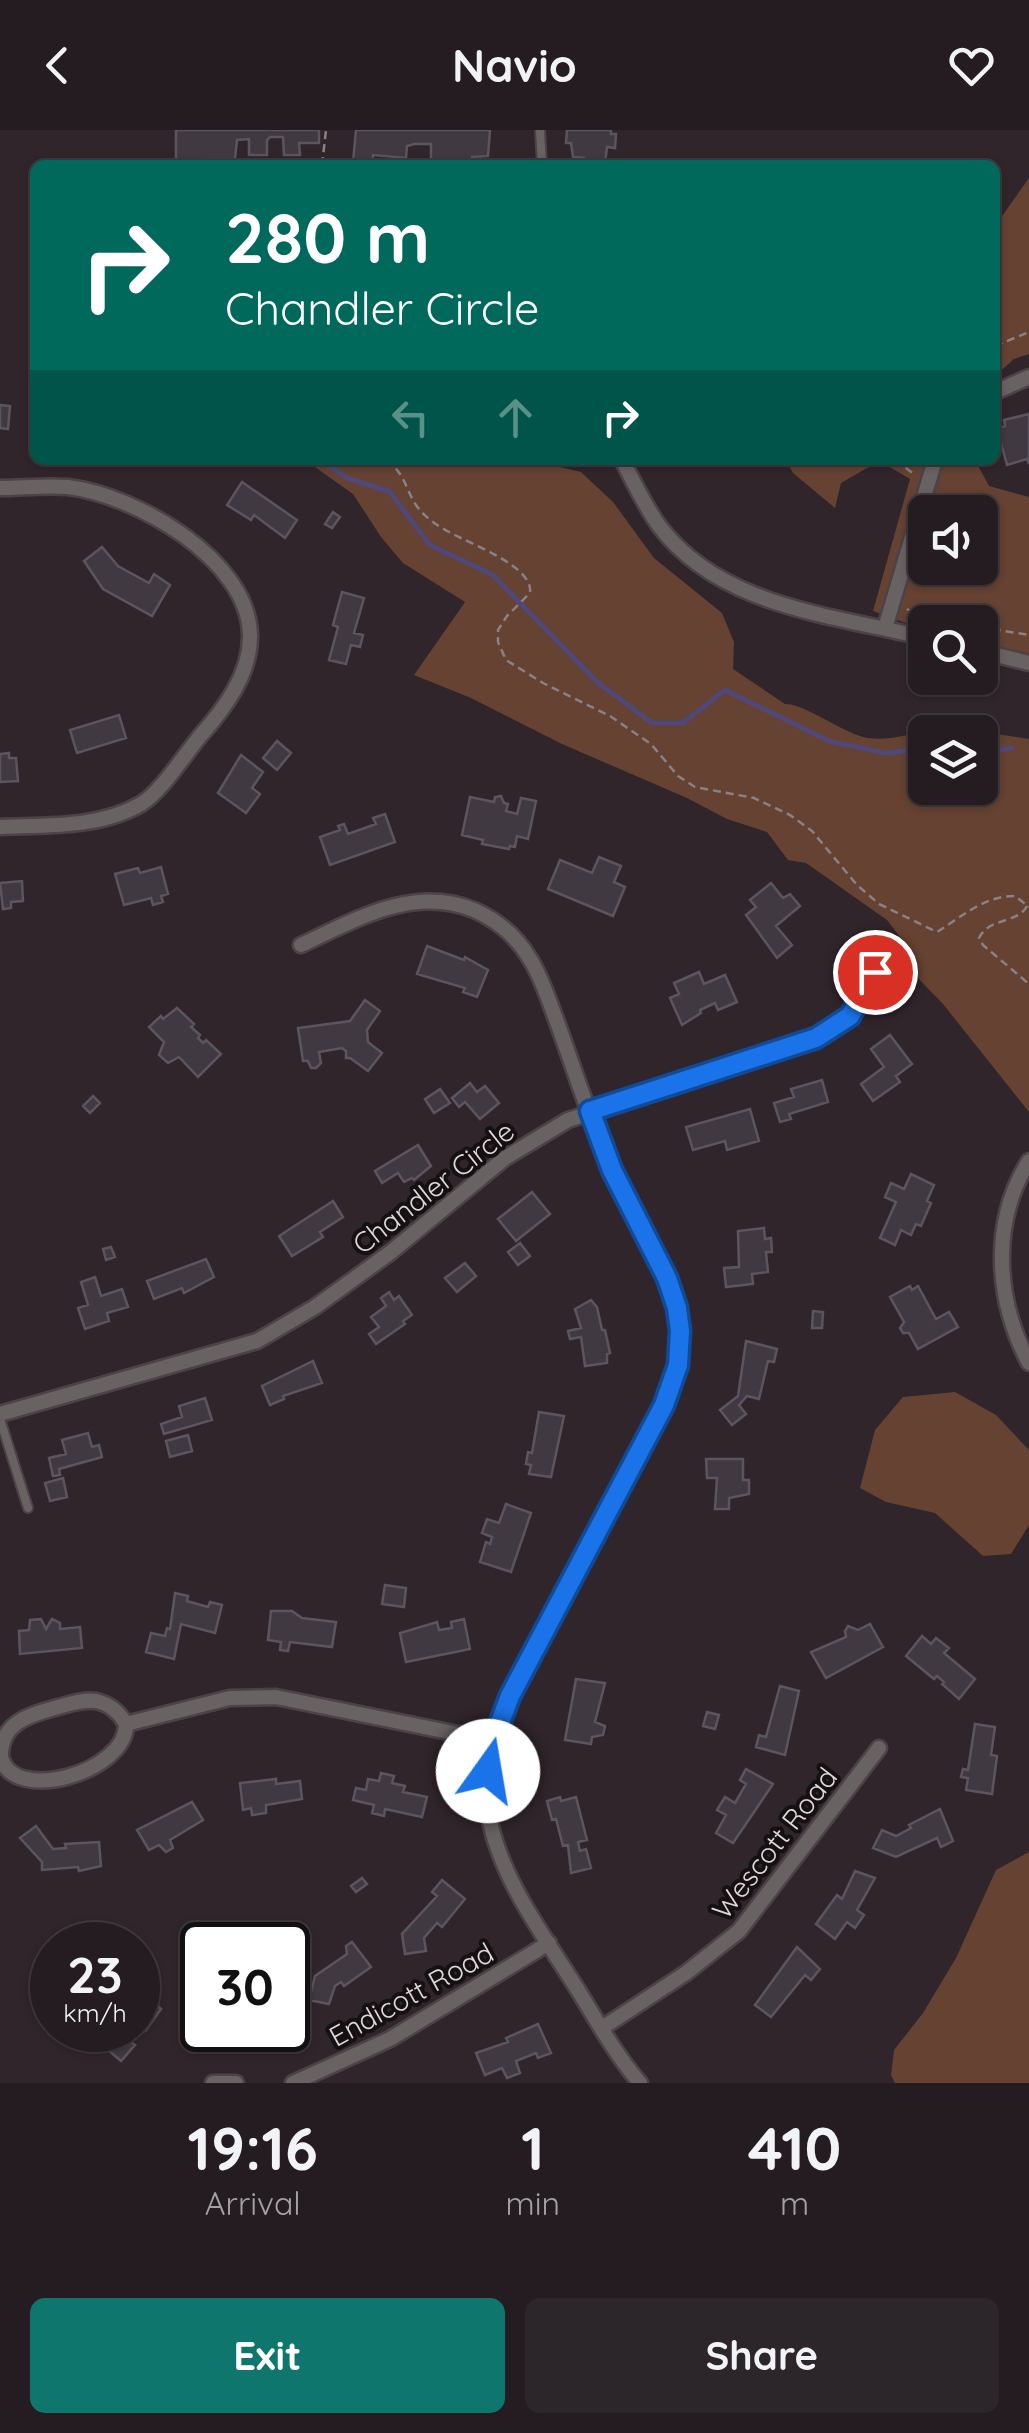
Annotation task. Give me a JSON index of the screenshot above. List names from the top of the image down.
{
  "streets": {
    "street": ["Chandler Circle", "Wescott Road", "Endicott Road"]
  },
  "page": {
    "header": "Navio",
    "turn": ["280 m", "Chandler Circle"],
    "speed": "23 km/h",
    "limit": "30",
    "eta": [
      "19:16",
      "Arrival",
      "1",
      "min",
      "410",
      "m"
    ],
    "buttons": ["Exit", "Share"]
  }
}
